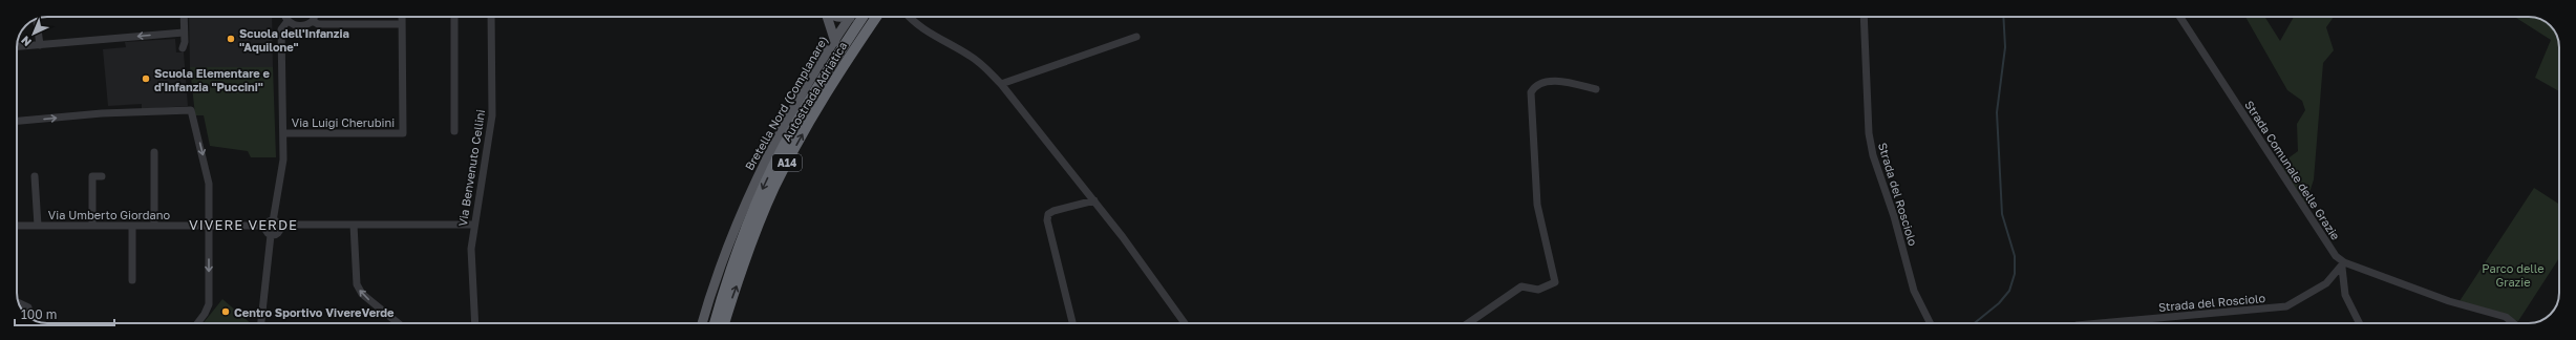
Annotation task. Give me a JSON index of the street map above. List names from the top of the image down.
{
  "streets": {
    "highway": ["Autostrada Adriatica", "A14"],
    "main road": ["Bretella Nord (Complanare)"],
    "street": [
      "Via Luigi Cherubini",
      "Via Benvenuto Cellini",
      "Strada Comunale delle Grazie",
      "Strada del Rosciolo",
      "Via Umberto Giordano"
    ]
  },
  "crossings": [
    ["Strada Comunale delle Grazie", "Strada del Rosciolo"]
  ],
  "districts": ["VIVERE VERDE"],
  "parks": ["Parco delle Grazie"],
  "places": ["Scuola dell'Infanzia \"Aquilone\"", "Scuola Elementare e d'Infanzia \"Puccini\"", "Centro Sportivo VivereVerde"],
  "scale_bar": "100 m",
  "north": "bottom left"
}
